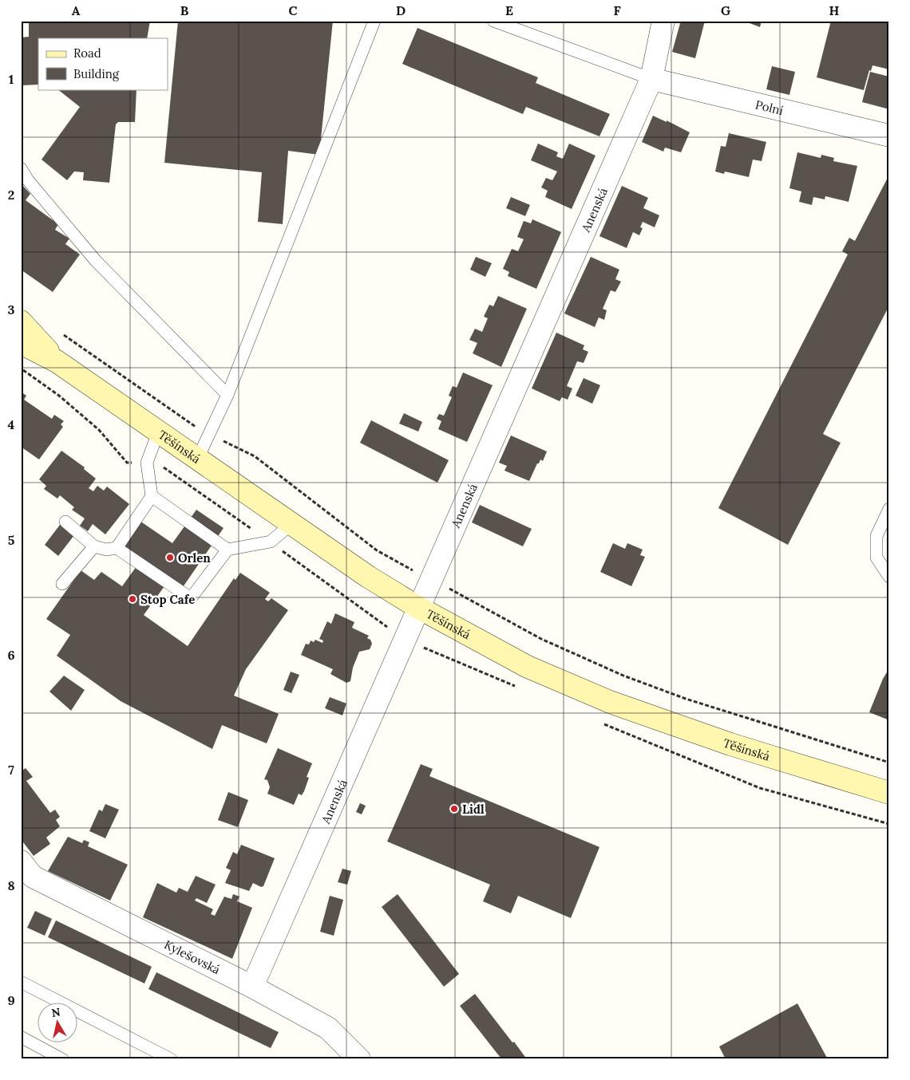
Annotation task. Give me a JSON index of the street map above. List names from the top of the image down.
{
  "streets": {
    "street": [
      "Polní",
      "Anenská",
      "Těšínská",
      "Kylešovská"
    ]
  },
  "crossings": [
    ["Polní", "Anenská"],
    ["Anenská", "Těšínská"],
    ["Anenská", "Kylešovská"]
  ],
  "places": ["Orlen", "Stop Cafe", "Lidl"],
  "legend": ["Road", "Building"],
  "north": "top",
  "grid": {
    "columns": [
      "A",
      "B",
      "C",
      "D",
      "E",
      "F",
      "G",
      "H"
    ],
    "rows": [
      "1",
      "2",
      "3",
      "4",
      "5",
      "6",
      "7",
      "8",
      "9"
    ]
  }
}
